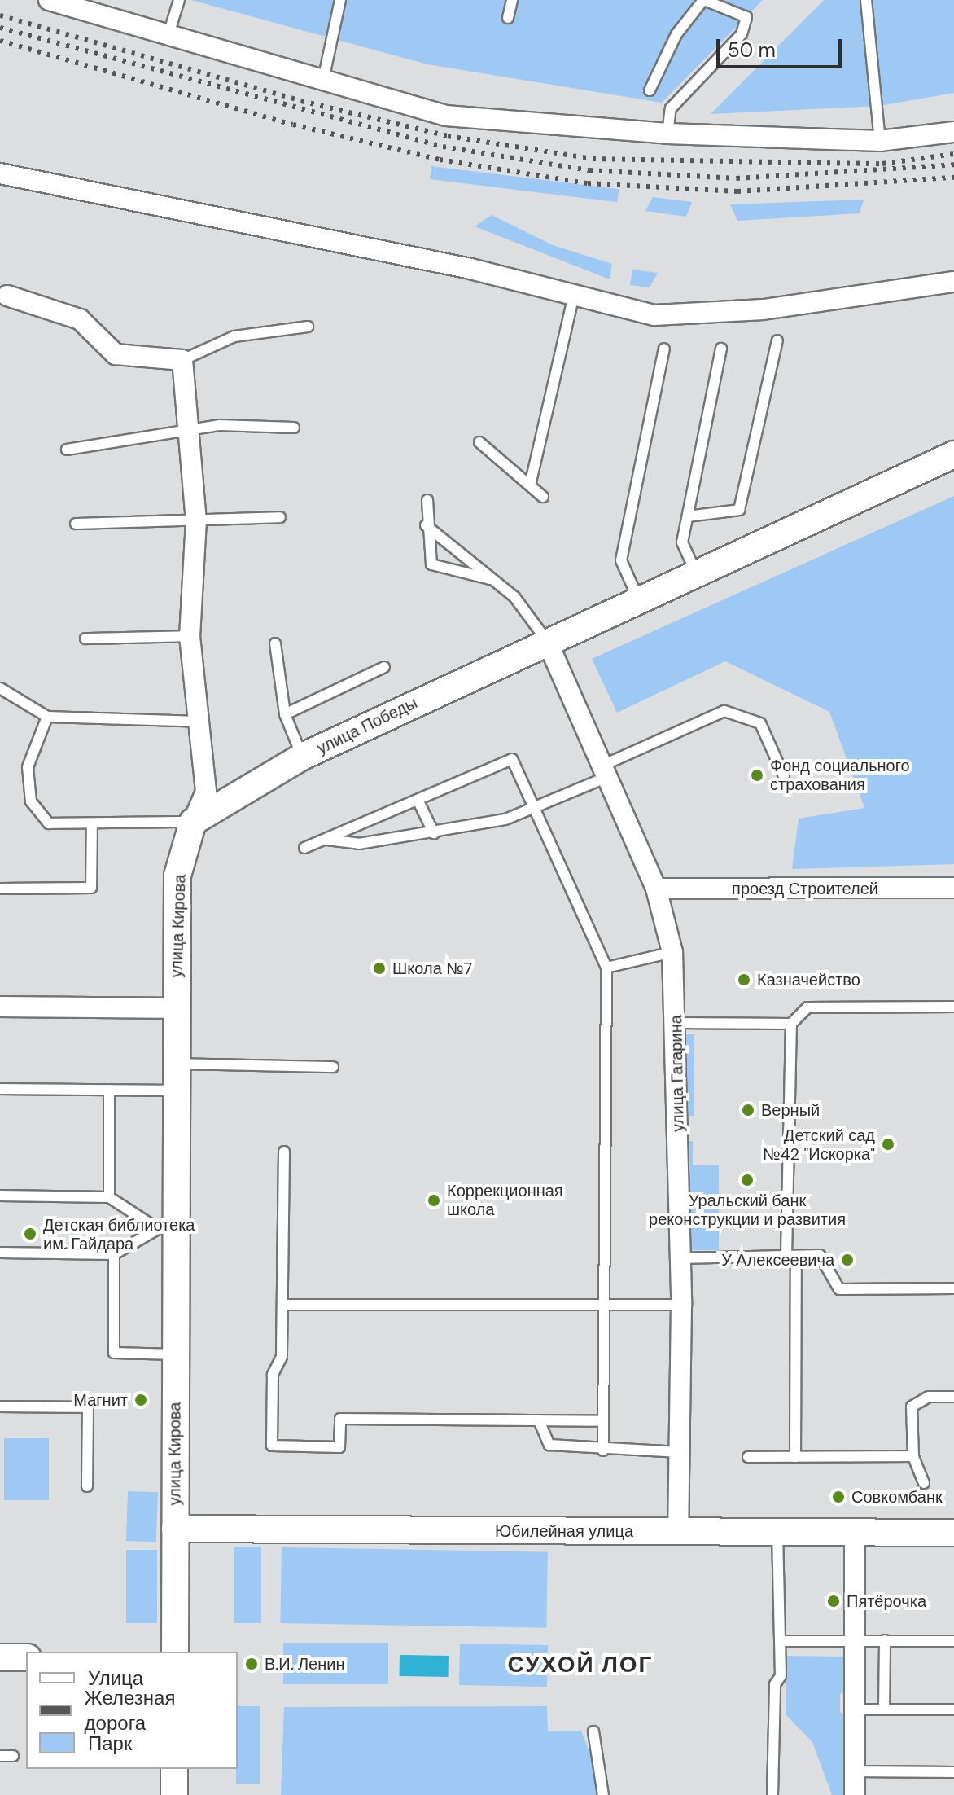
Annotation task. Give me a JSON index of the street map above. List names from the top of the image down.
{
  "streets": {
    "street": [
      "улица Победы",
      "проезд Строителей",
      "улица Кирова",
      "улица Гагарина",
      "Юбилейная улица"
    ]
  },
  "crossings": [
    ["улица Победы", "улица Кирова"],
    ["улица Победы", "улица Гагарина"],
    ["проезд Строителей", "улица Гагарина"],
    ["улица Кирова", "Юбилейная улица"],
    ["улица Гагарина", "Юбилейная улица"]
  ],
  "districts": ["СУХОЙ ЛОГ"],
  "places": [
    "Фонд социального страхования",
    "Школа №7",
    "Казначейство",
    "Верный",
    "Детский сад №42 \"Искорка\"",
    "Уральский банк реконструкции и развития",
    "Коррекционная школа",
    "Детская библиотека им. Гайдара",
    "У Алексеевича",
    "Магнит",
    "Совкомбанк",
    "Пятёрочка",
    "В.И. Ленин"
  ],
  "legend": ["Улица", "Железная дорога", "Парк"],
  "scale_bar": "50 m"
}
